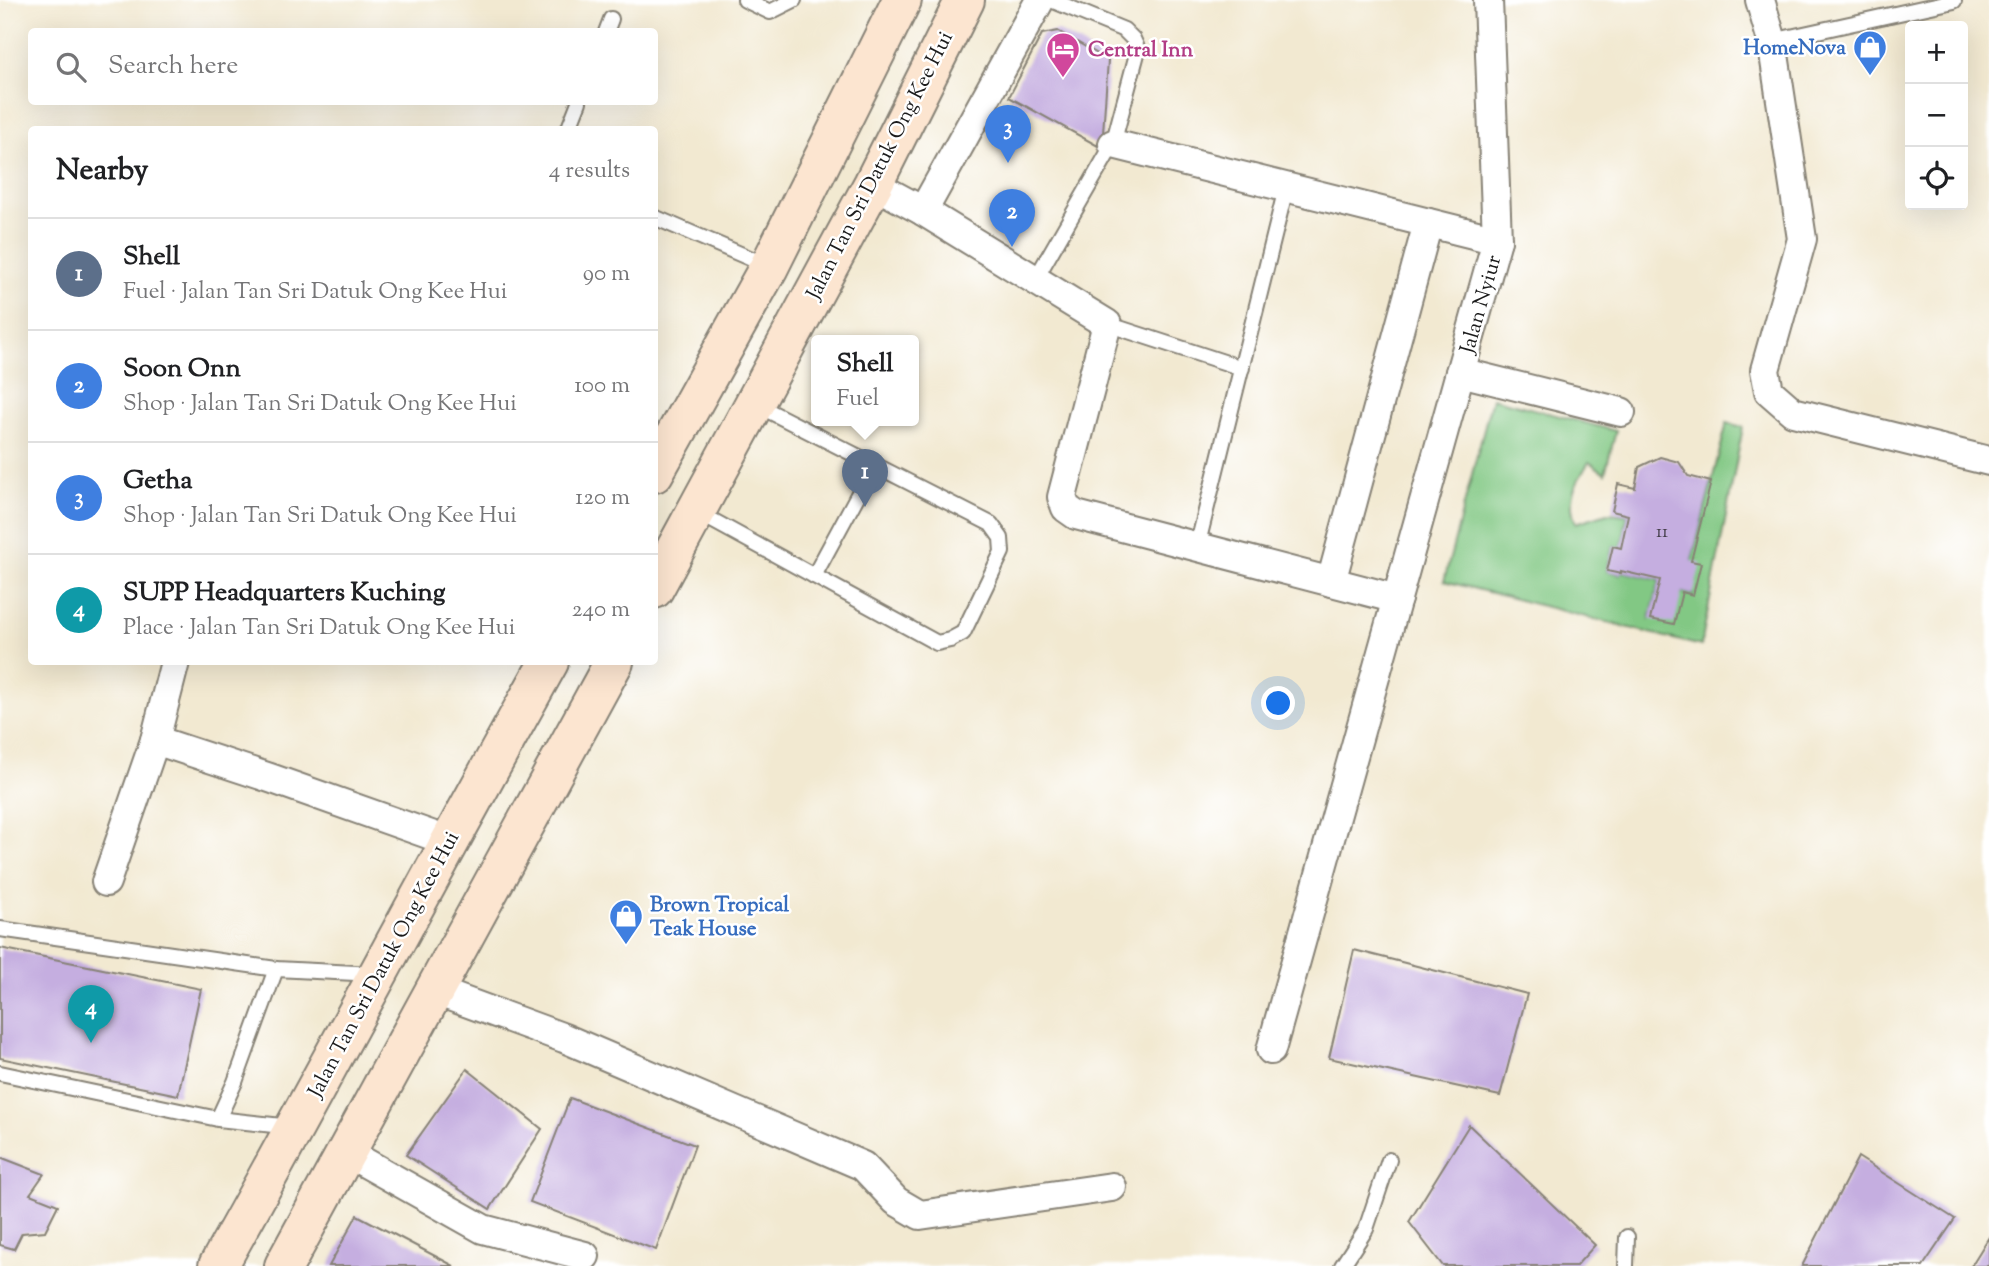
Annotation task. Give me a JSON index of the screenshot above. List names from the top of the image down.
{
  "streets": {
    "main road": ["Jalan Tan Sri Datuk Ong Kee Hui"],
    "street": ["Jalan Nyiur"]
  },
  "places": {
    "shop": ["HomeNova", "Brown Tropical Teak House"],
    "hotel": ["Central Inn"]
  },
  "house_numbers": ["11"],
  "page": {
    "map_buttons": ["+", "−"],
    "search": "Search here",
    "pins": [
      "3",
      "2",
      "1",
      "4"
    ],
    "heading": ["Nearby", "4 results"],
    "list": [
      {
        "mark": "1",
        "name": "Shell",
        "note": "Fuel · Jalan Tan Sri Datuk Ong Kee Hui",
        "value": "90 m"
      },
      {
        "mark": "2",
        "name": "Soon Onn",
        "note": "Shop · Jalan Tan Sri Datuk Ong Kee Hui",
        "value": "100 m"
      },
      {
        "mark": "3",
        "name": "Getha",
        "note": "Shop · Jalan Tan Sri Datuk Ong Kee Hui",
        "value": "120 m"
      },
      {
        "mark": "4",
        "name": "SUPP Headquarters Kuching",
        "note": "Place · Jalan Tan Sri Datuk Ong Kee Hui",
        "value": "240 m"
      }
    ],
    "popup": ["Shell", "Fuel"]
  }
}
